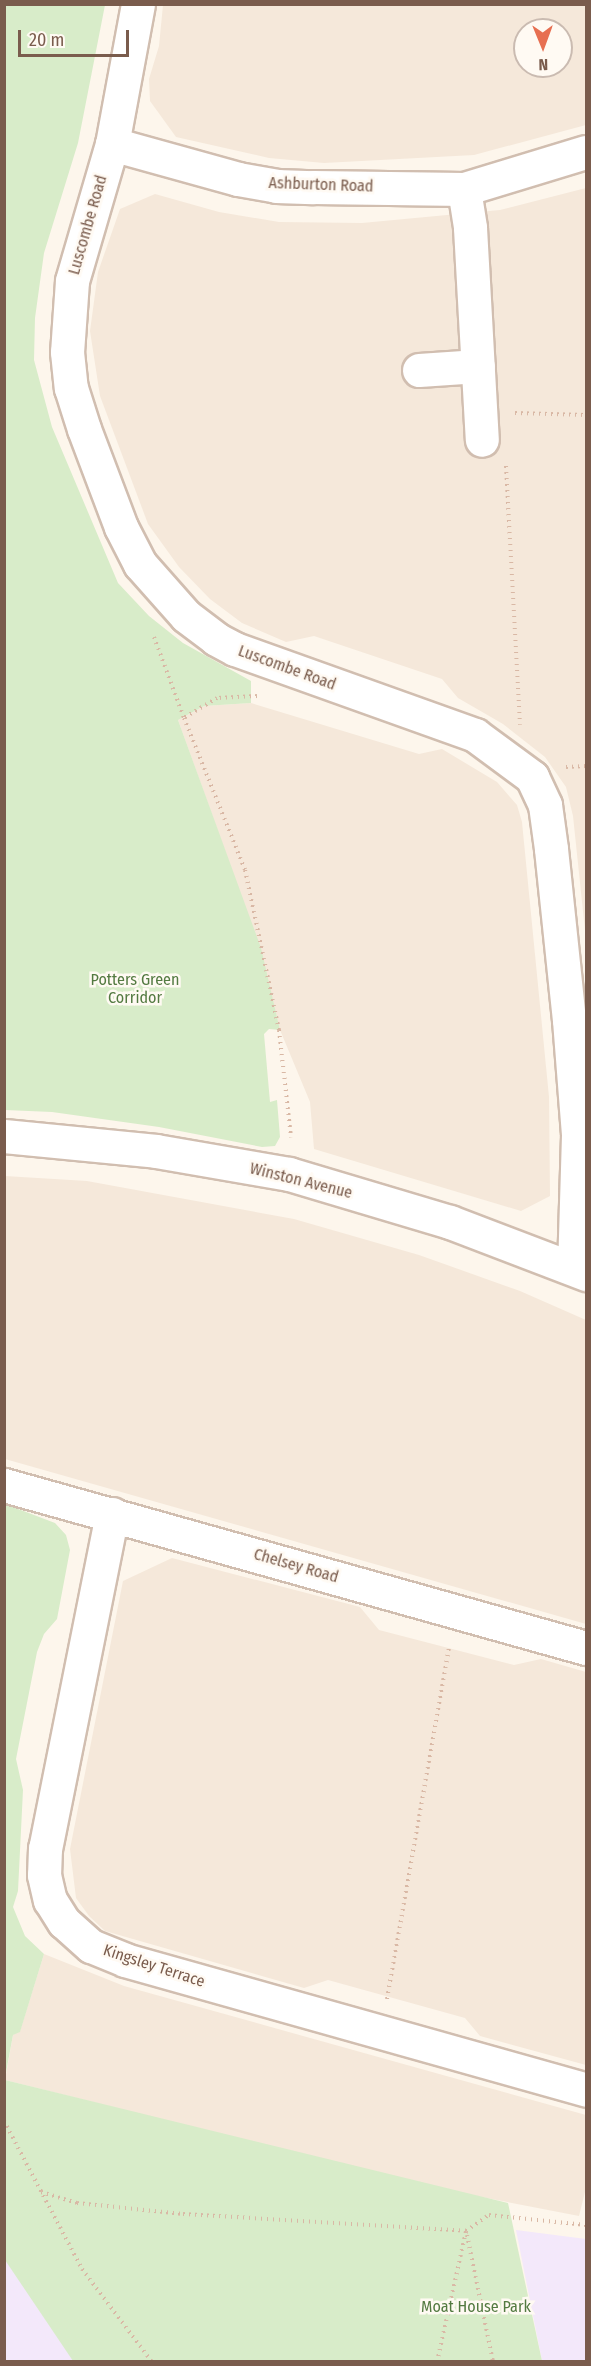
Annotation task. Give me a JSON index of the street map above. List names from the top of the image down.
{
  "streets": {
    "street": [
      "Ashburton Road",
      "Luscombe Road",
      "Winston Avenue",
      "Chelsey Road",
      "Kingsley Terrace"
    ]
  },
  "crossings": [
    ["Ashburton Road", "Luscombe Road"],
    ["Luscombe Road", "Winston Avenue"],
    ["Chelsey Road", "Kingsley Terrace"]
  ],
  "parks": ["Potters Green Corridor", "Moat House Park"],
  "scale_bar": "20 m",
  "north": "bottom"
}
